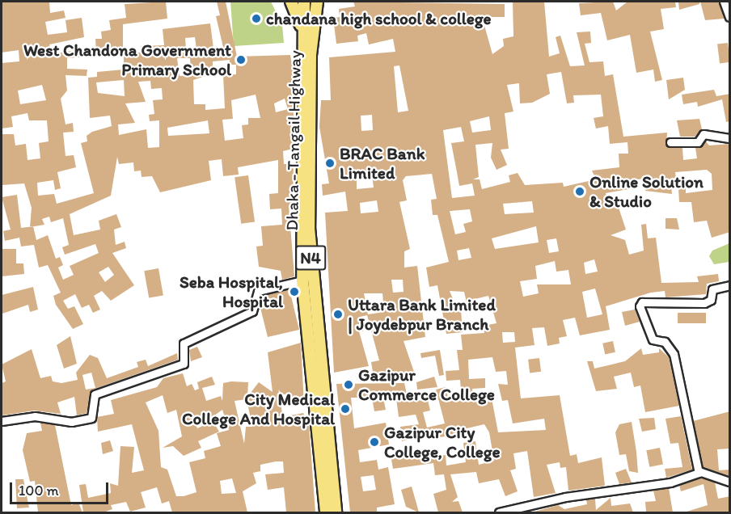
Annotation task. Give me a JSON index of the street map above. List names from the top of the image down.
{
  "streets": {
    "highway": ["Dhaka - Tangail Highway", "N4"]
  },
  "places": [
    "chandana high school & college",
    "West Chandona Government Primary School",
    "BRAC Bank Limited",
    "Online Solution & Studio",
    "Seba Hospital, Hospital",
    "Uttara Bank Limited | Joydebpur Branch",
    "Gazipur Commerce College",
    "City Medical College And Hospital",
    "Gazipur City College, College"
  ],
  "scale_bar": "100 m"
}
